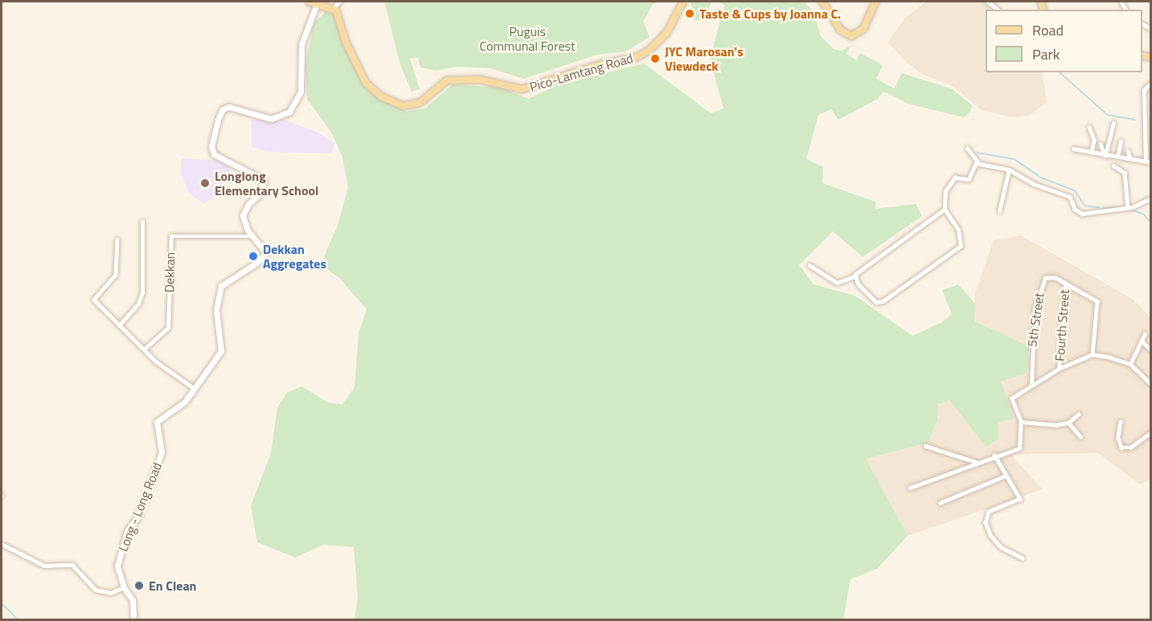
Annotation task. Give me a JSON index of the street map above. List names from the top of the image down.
{
  "streets": {
    "main road": ["Pico-Lamtang Road", "Long - Long Road"],
    "street": ["Dekkan", "5th Street", "Fourth Street"]
  },
  "crossings": [
    ["Dekkan", "Long - Long Road"],
    ["5th Street", "Fourth Street"]
  ],
  "parks": ["Puguis Communal Forest"],
  "places": [
    "Taste & Cups by Joanna C.",
    "JYC Marosan's Viewdeck",
    "Longlong Elementary School",
    "Dekkan Aggregates",
    "En Clean"
  ],
  "legend": ["Road", "Park"]
}
